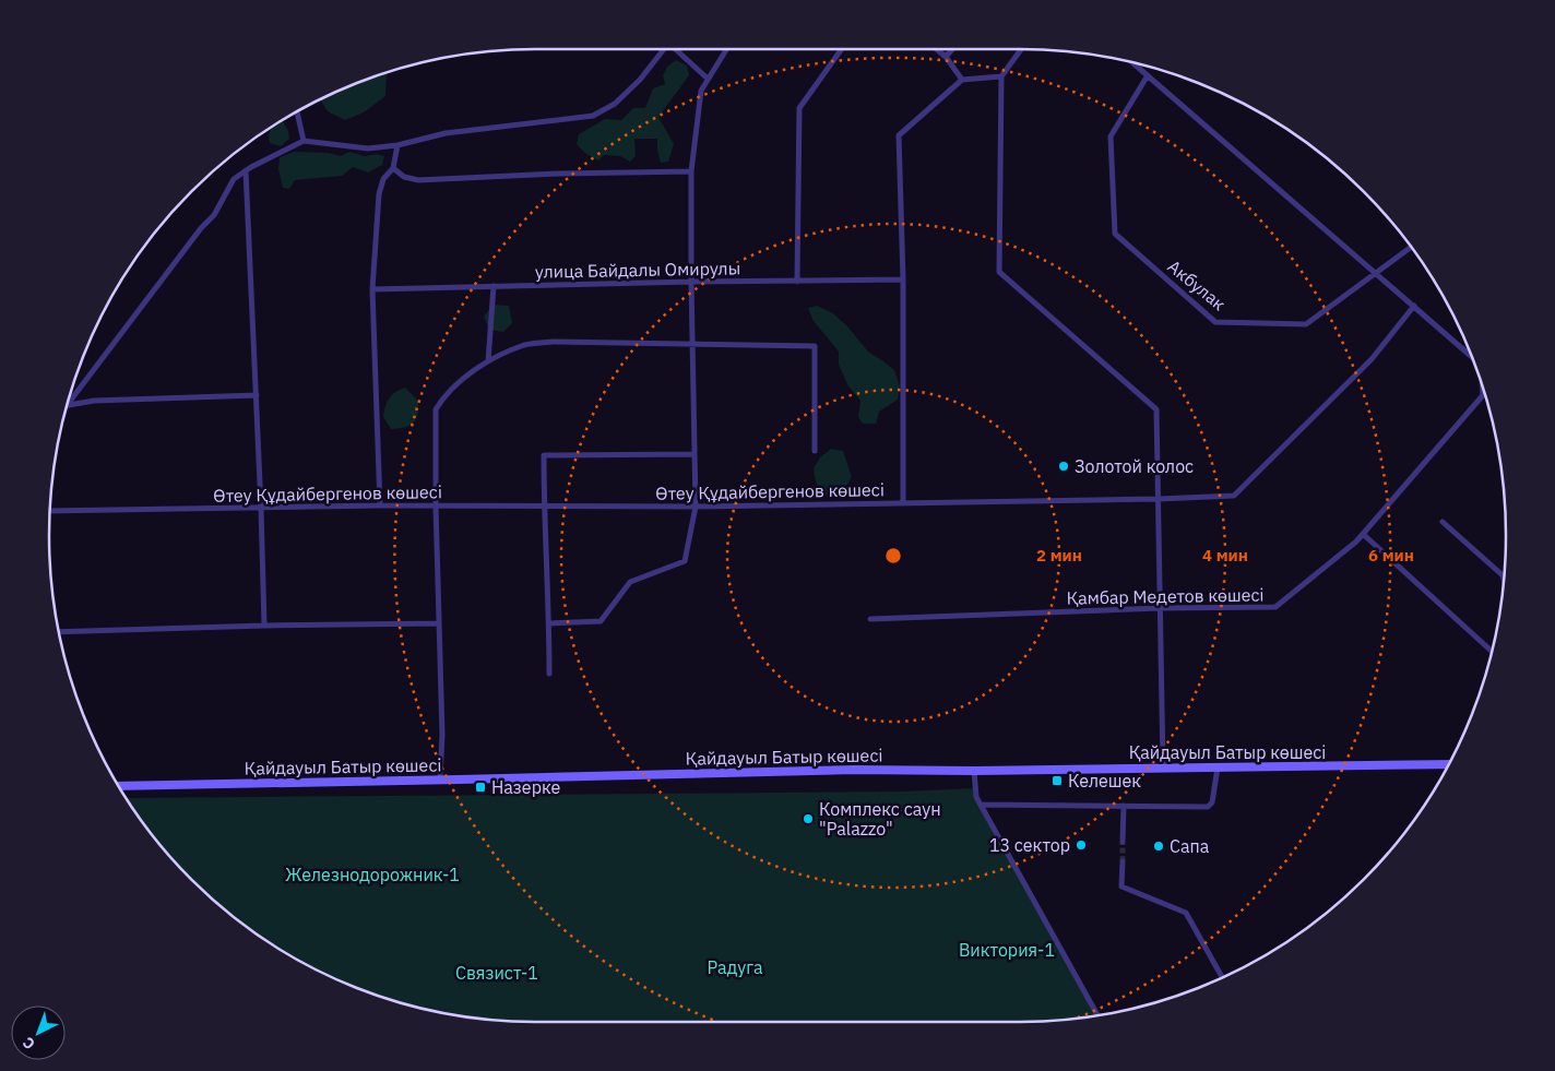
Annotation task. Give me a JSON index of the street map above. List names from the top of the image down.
{
  "streets": {
    "street": [
      "улица Байдалы Омирулы",
      "Акбулак",
      "Өтеу Құдайбергенов көшесі",
      "Қамбар Медетов көшесі",
      "Қайдауыл Батыр көшесі"
    ]
  },
  "crossings": [
    ["Акбулак", "Қамбар Медетов көшесі"],
    ["Өтеу Құдайбергенов көшесі", "Қамбар Медетов көшесі"]
  ],
  "parks": [
    "Железнодорожник-1",
    "Виктория-1",
    "Радуга",
    "Связист-1"
  ],
  "places": {
    "other": [
      "Золотой колос",
      "Комплекс саун \"Palazzo\"",
      "13 сектор",
      "Сапа"
    ],
    "transit": ["Келешек", "Назерке"]
  },
  "north": "bottom left",
  "rings": ["2 мин", "4 мин", "6 мин"]
}
